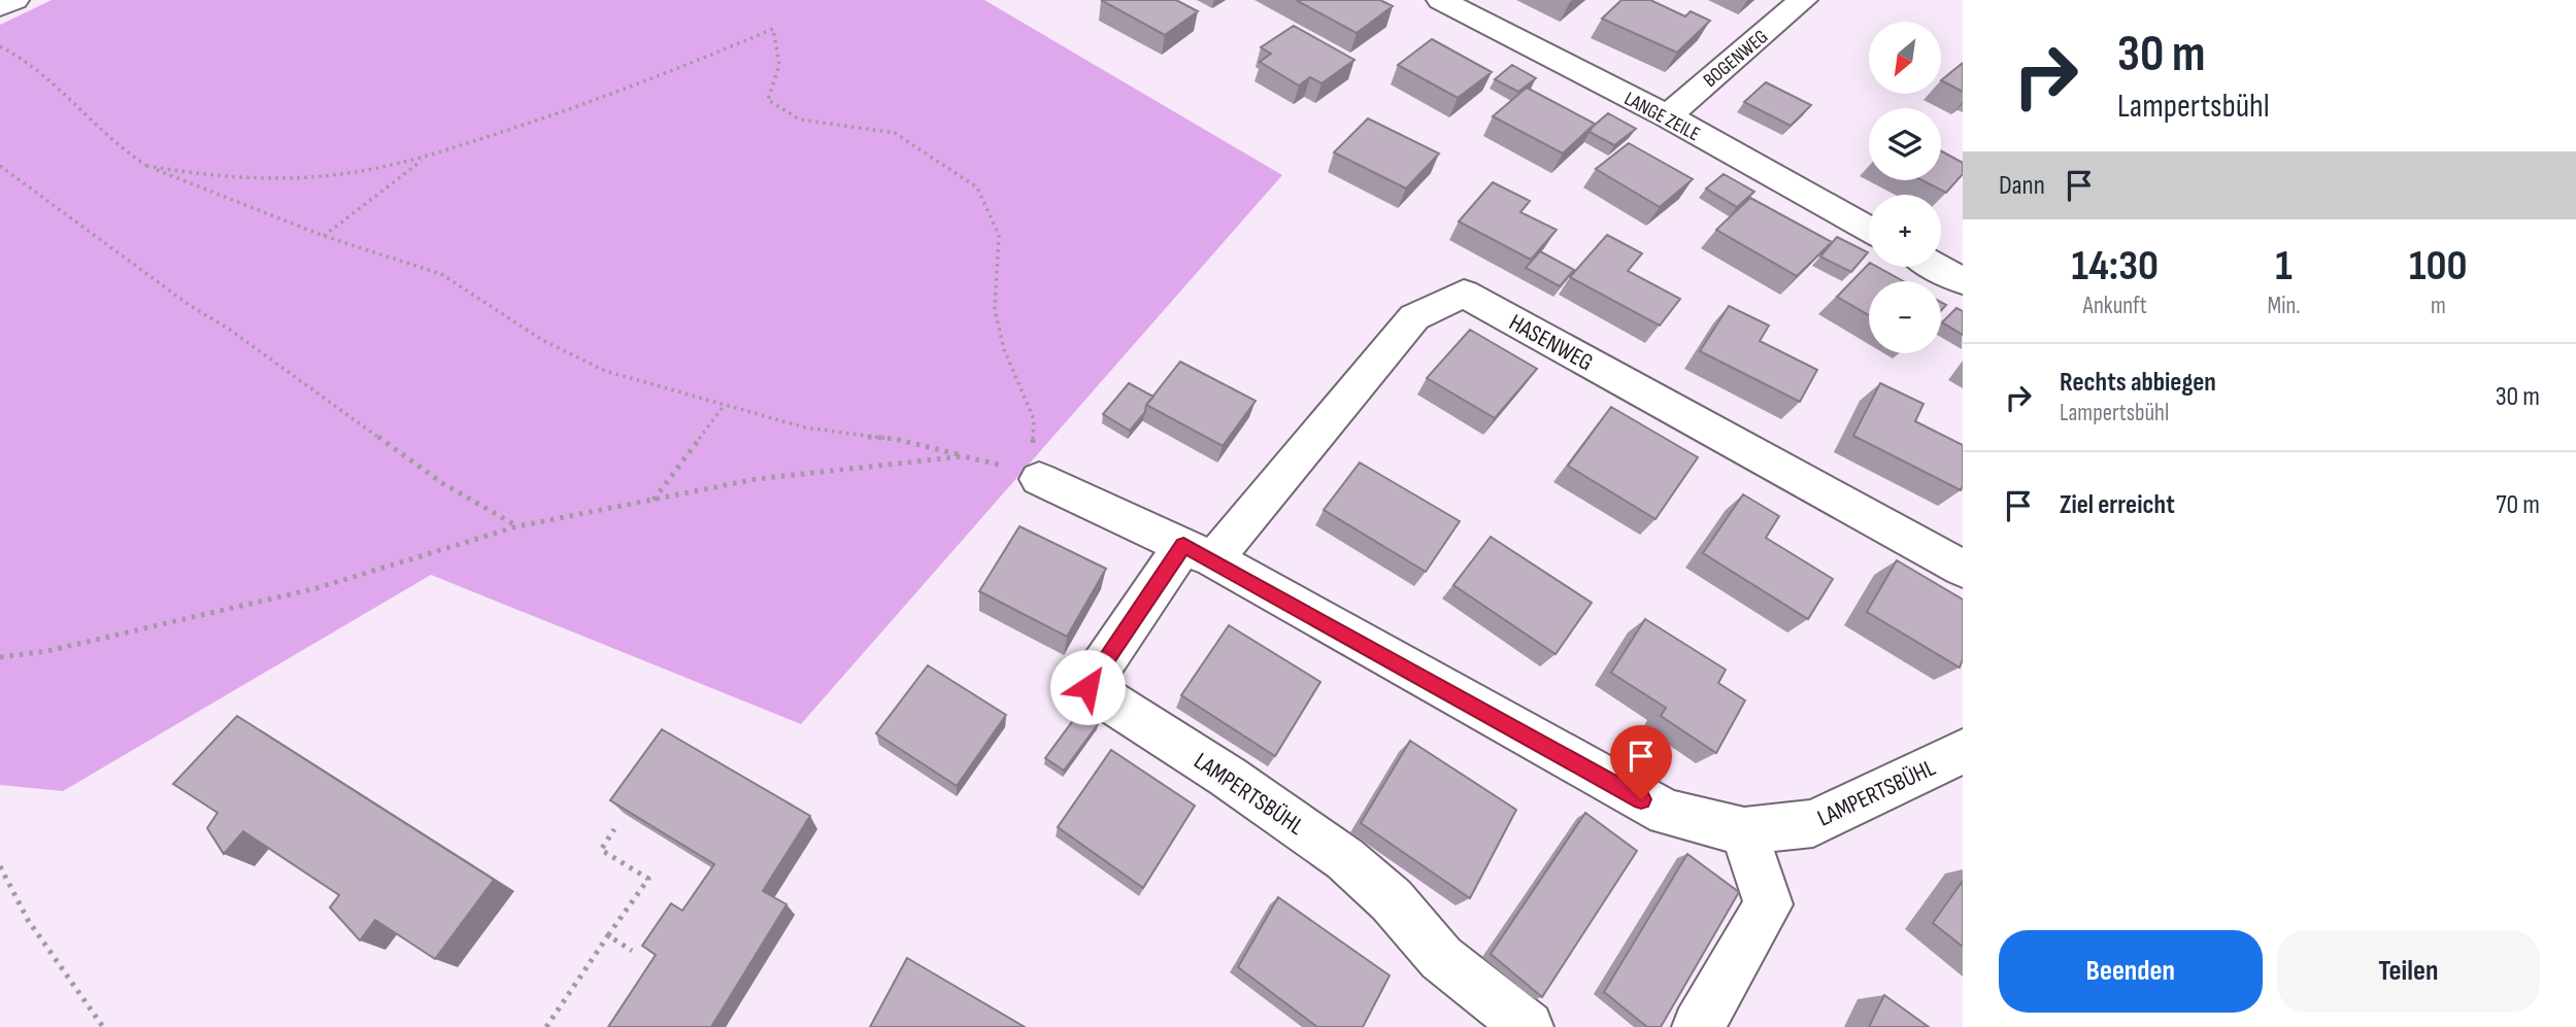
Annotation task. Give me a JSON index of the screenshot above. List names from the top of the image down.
{
  "streets": {
    "street": [
      "BOGENWEG",
      "LANGE ZEILE",
      "HASENWEG",
      "LAMPERTSBÜHL"
    ]
  },
  "crossings": [
    ["BOGENWEG", "LANGE ZEILE"],
    ["HASENWEG", "LAMPERTSBÜHL"]
  ],
  "north": "bottom left",
  "page": {
    "turn": ["30 m", "Lampertsbühl"],
    "map_buttons": ["+", "−"],
    "then": "Dann",
    "eta": [
      "14:30",
      "Ankunft",
      "1",
      "Min.",
      "100",
      "m"
    ],
    "list": [
      {
        "name": "Rechts abbiegen",
        "note": "Lampertsbühl",
        "value": "30 m"
      },
      {
        "name": "Ziel erreicht",
        "value": "70 m"
      }
    ],
    "buttons": ["Beenden", "Teilen"]
  }
}
